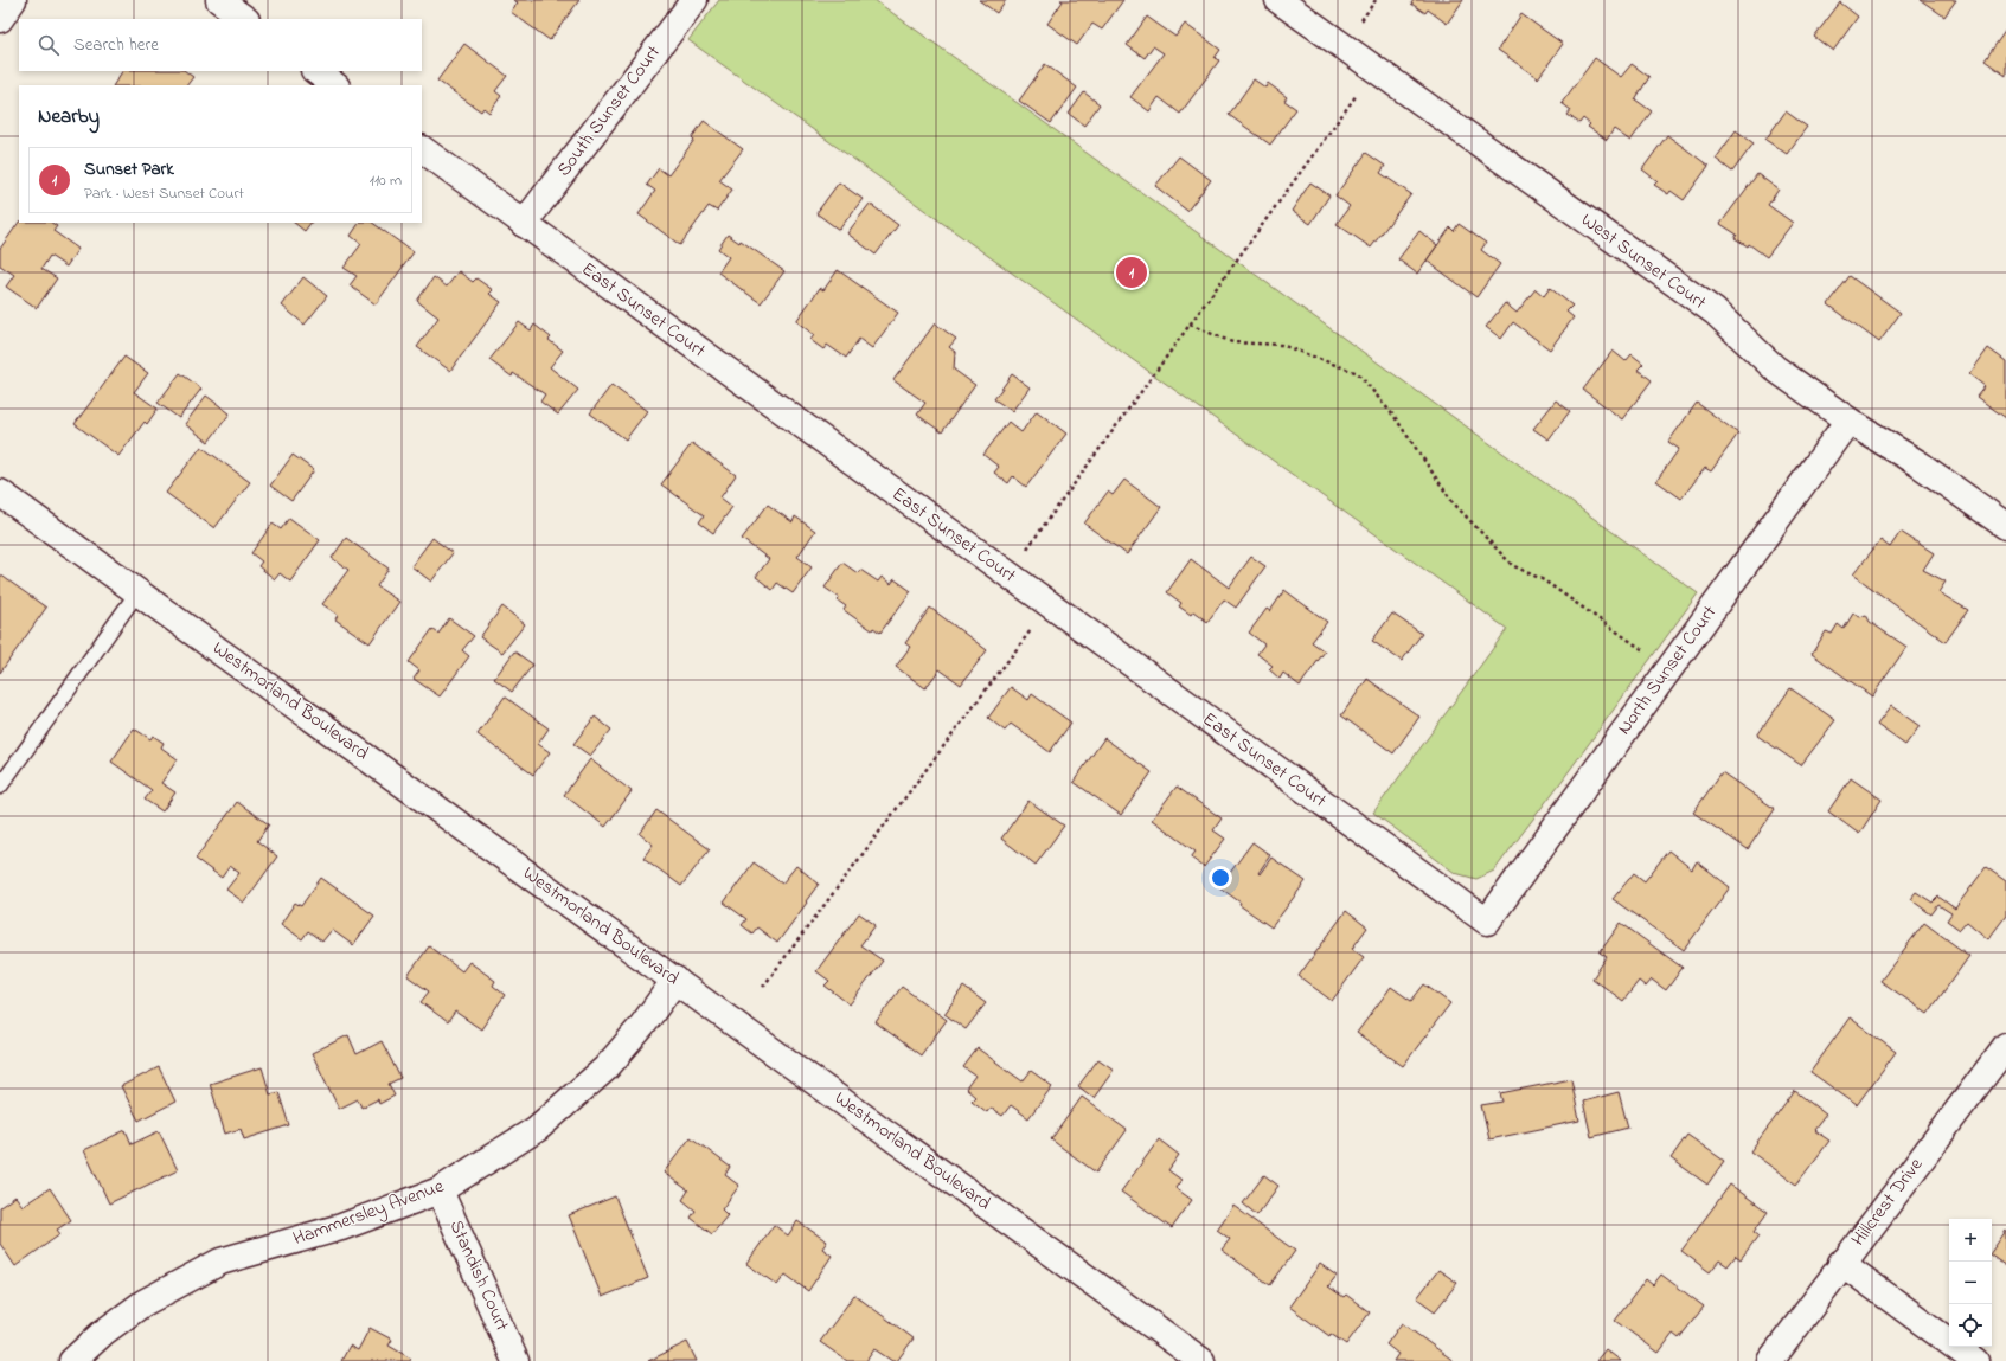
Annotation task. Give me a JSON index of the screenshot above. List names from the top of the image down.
{
  "streets": {
    "street": [
      "South Sunset Court",
      "West Sunset Court",
      "East Sunset Court",
      "North Sunset Court",
      "Westmorland Boulevard",
      "Hillcrest Drive",
      "Hammersley Avenue",
      "Standish Court"
    ]
  },
  "crossings": [
    ["South Sunset Court", "East Sunset Court"],
    ["West Sunset Court", "North Sunset Court"],
    ["East Sunset Court", "North Sunset Court"],
    ["Westmorland Boulevard", "Hammersley Avenue"],
    ["Hammersley Avenue", "Standish Court"]
  ],
  "page": {
    "search": "Search here",
    "heading": "Nearby",
    "list": [
      {
        "mark": "1",
        "name": "Sunset Park",
        "note": "Park · West Sunset Court",
        "value": "110 m"
      }
    ],
    "pins": "1",
    "map_buttons": ["+", "−"]
  }
}
